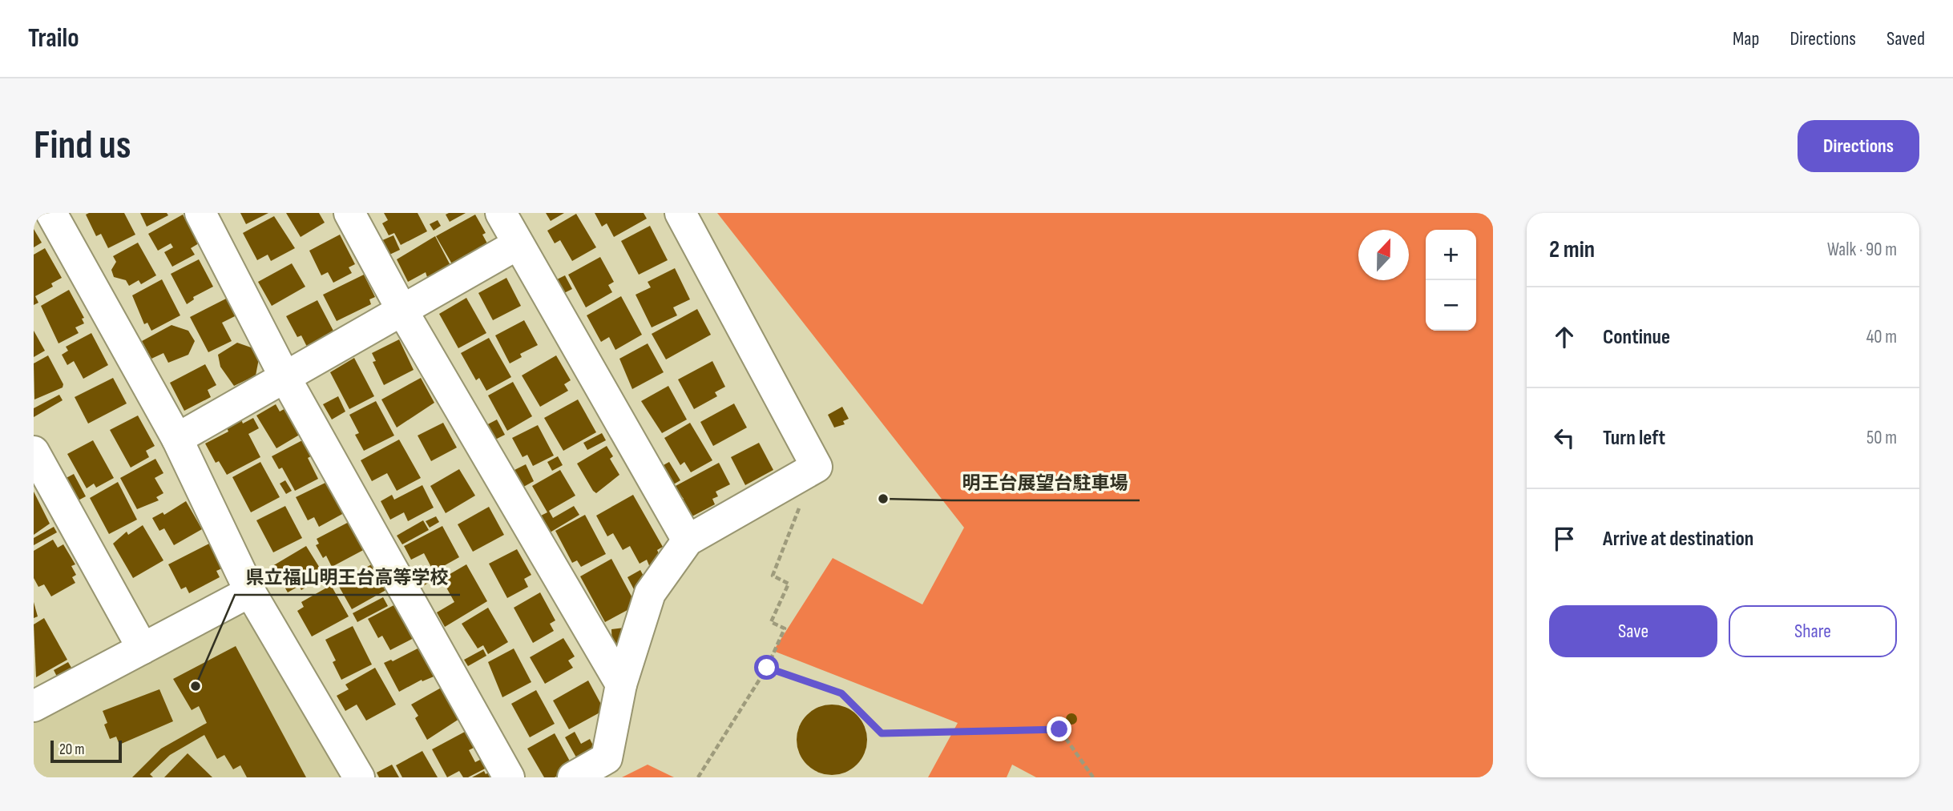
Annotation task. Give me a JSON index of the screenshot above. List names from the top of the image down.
{
  "places": ["明王台展望台駐車場", "県立福山明王台高等学校"],
  "scale_bar": "20 m",
  "north": "top",
  "page": {
    "header": "Trailo",
    "nav": ["Map", "Directions", "Saved"],
    "buttons": [
      "Directions",
      ["Save", "Share"]
    ],
    "title": "Find us",
    "heading": ["2 min", "Walk · 90 m"],
    "map_buttons": ["+", "−"],
    "list": [
      ["Continue", "40 m"],
      ["Turn left", "50 m"],
      "Arrive at destination"
    ],
    "scale": "20 m"
  }
}
